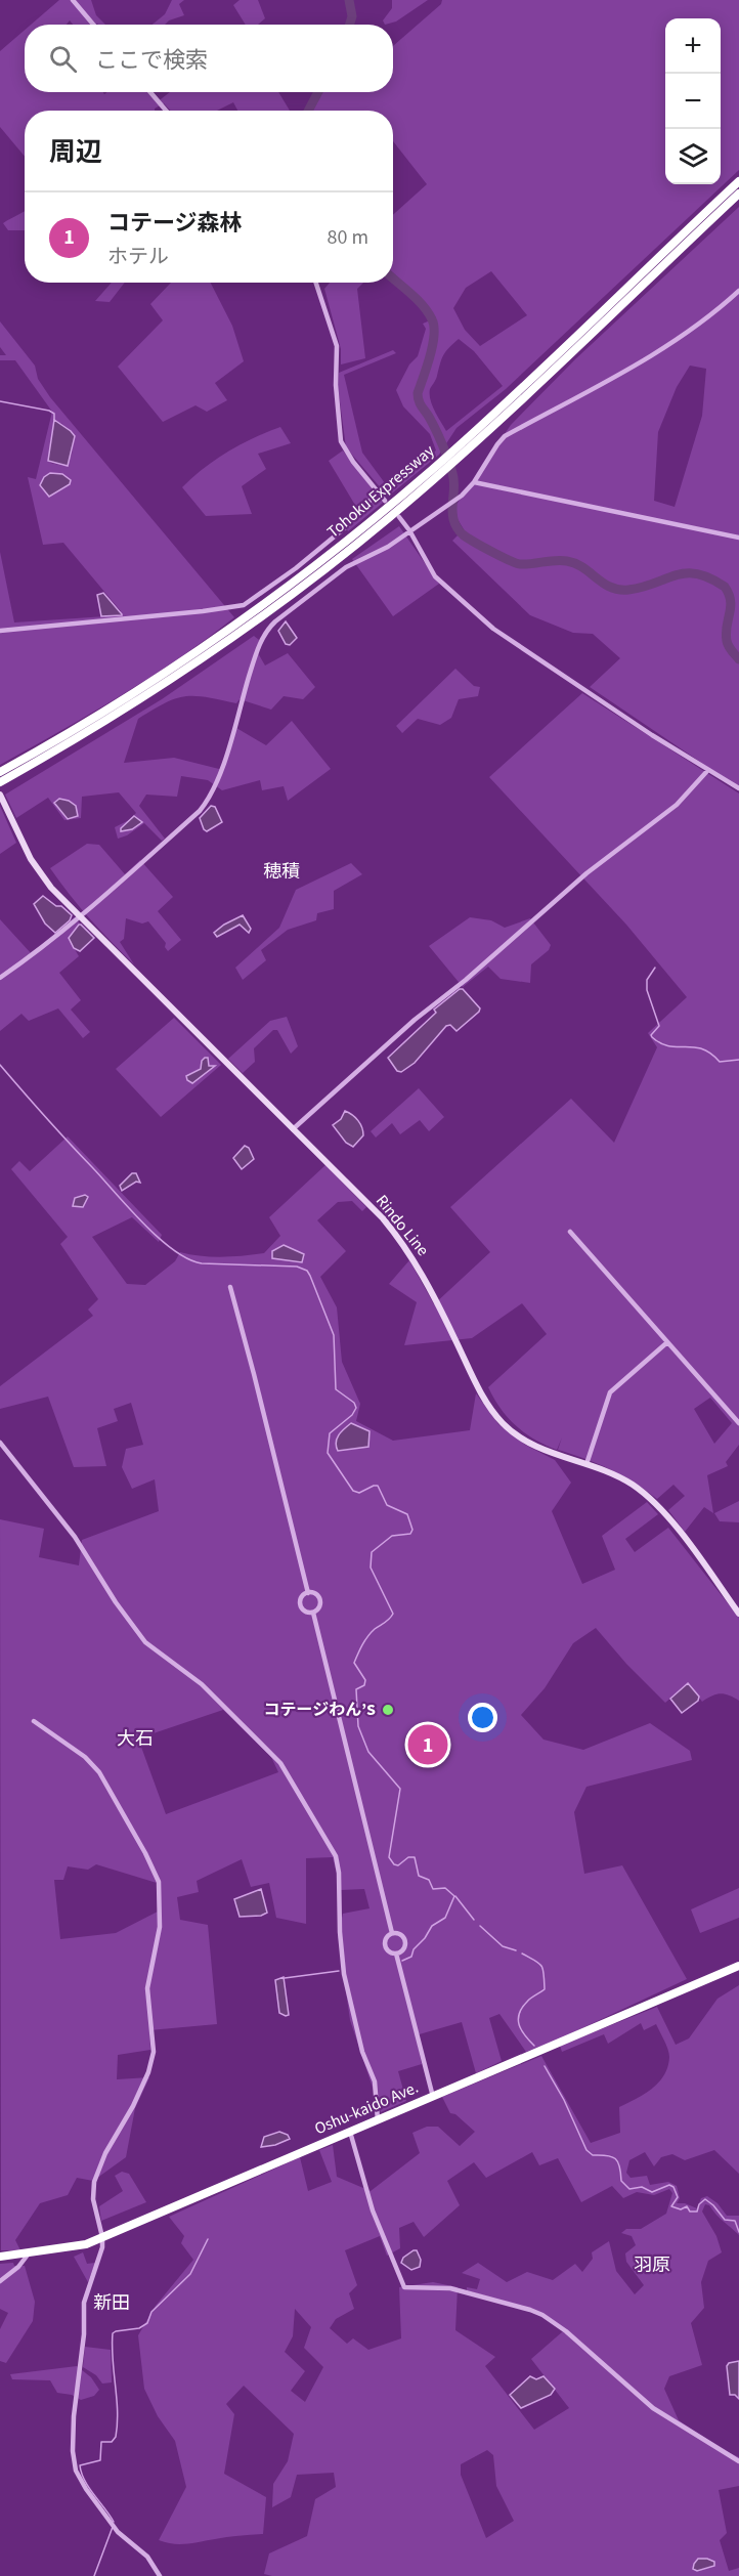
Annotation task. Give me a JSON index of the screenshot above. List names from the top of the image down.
{
  "streets": {
    "highway": ["Tohoku Expressway", "Oshu-kaido Ave."],
    "street": ["Rindo Line"]
  },
  "districts": [
    "穂積",
    "大石",
    "羽原",
    "新田"
  ],
  "places": ["コテージわん’S"],
  "page": {
    "map_buttons": ["+", "−"],
    "search": "ここで検索",
    "heading": "周辺",
    "list": [
      {
        "mark": "1",
        "name": "コテージ森林",
        "note": "ホテル",
        "value": "80 m"
      }
    ],
    "pins": "1"
  }
}
